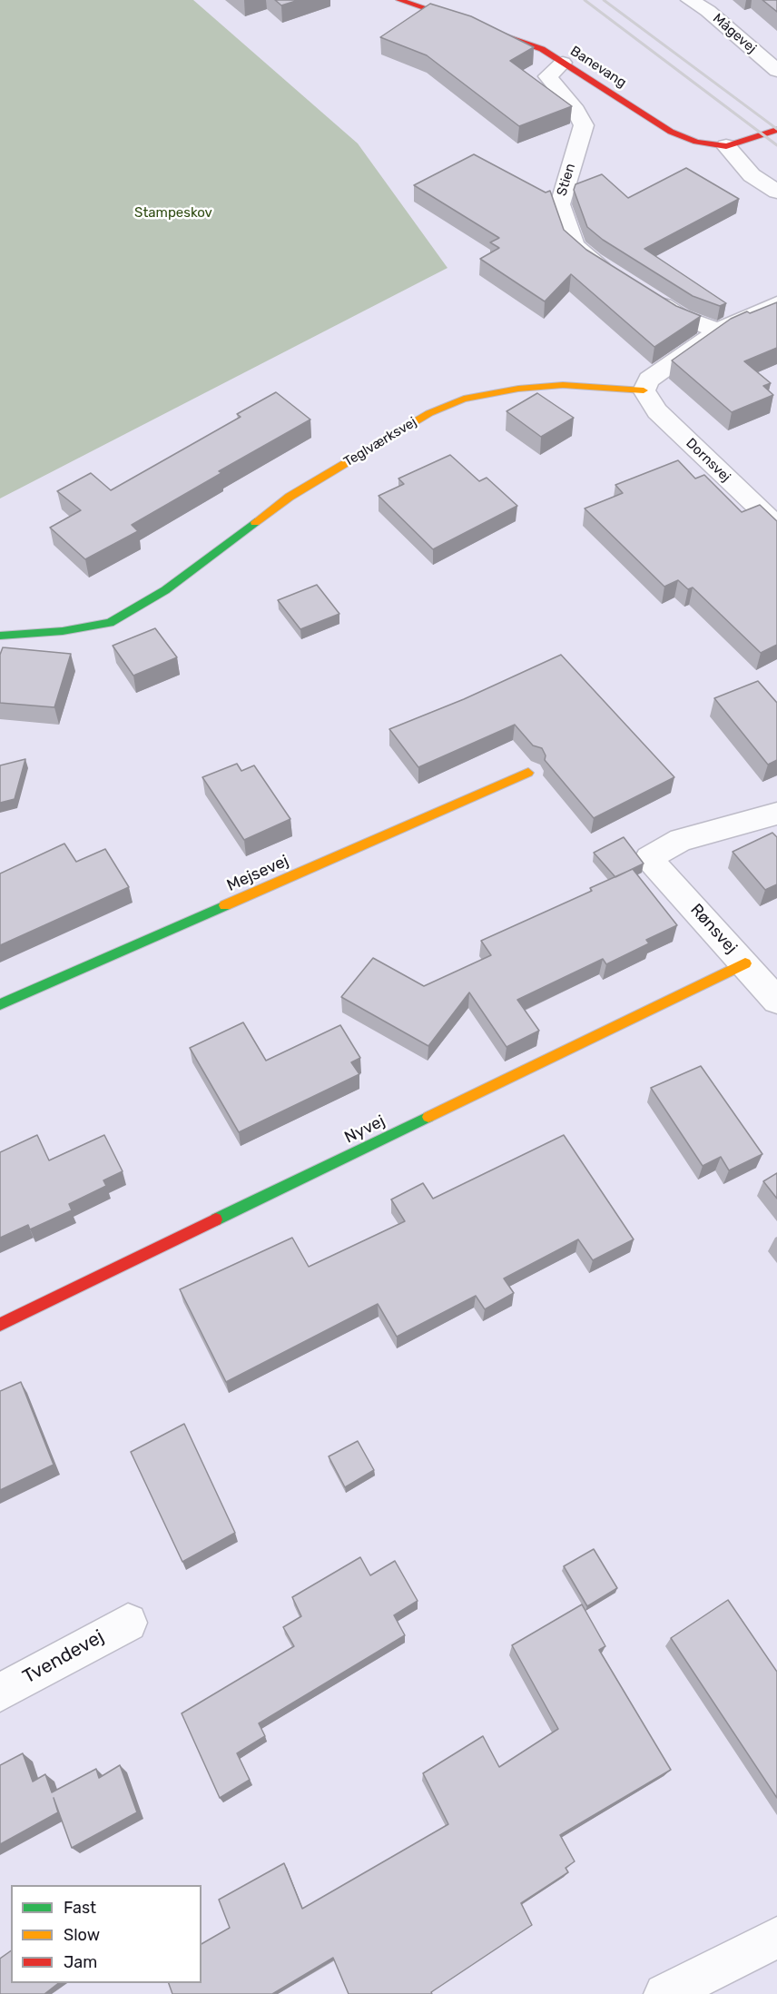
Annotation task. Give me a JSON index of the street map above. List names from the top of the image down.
{
  "streets": {
    "street": [
      "Mågevej",
      "Banevang",
      "Stien",
      "Teglværksvej",
      "Dornsvej",
      "Mejsevej",
      "Rønsvej",
      "Nyvej",
      "Tvendevej"
    ]
  },
  "crossings": [
    ["Banevang", "Stien"],
    ["Teglværksvej", "Dornsvej"],
    ["Rønsvej", "Nyvej"]
  ],
  "parks": ["Stampeskov"],
  "legend": ["Fast", "Slow", "Jam"]
}
